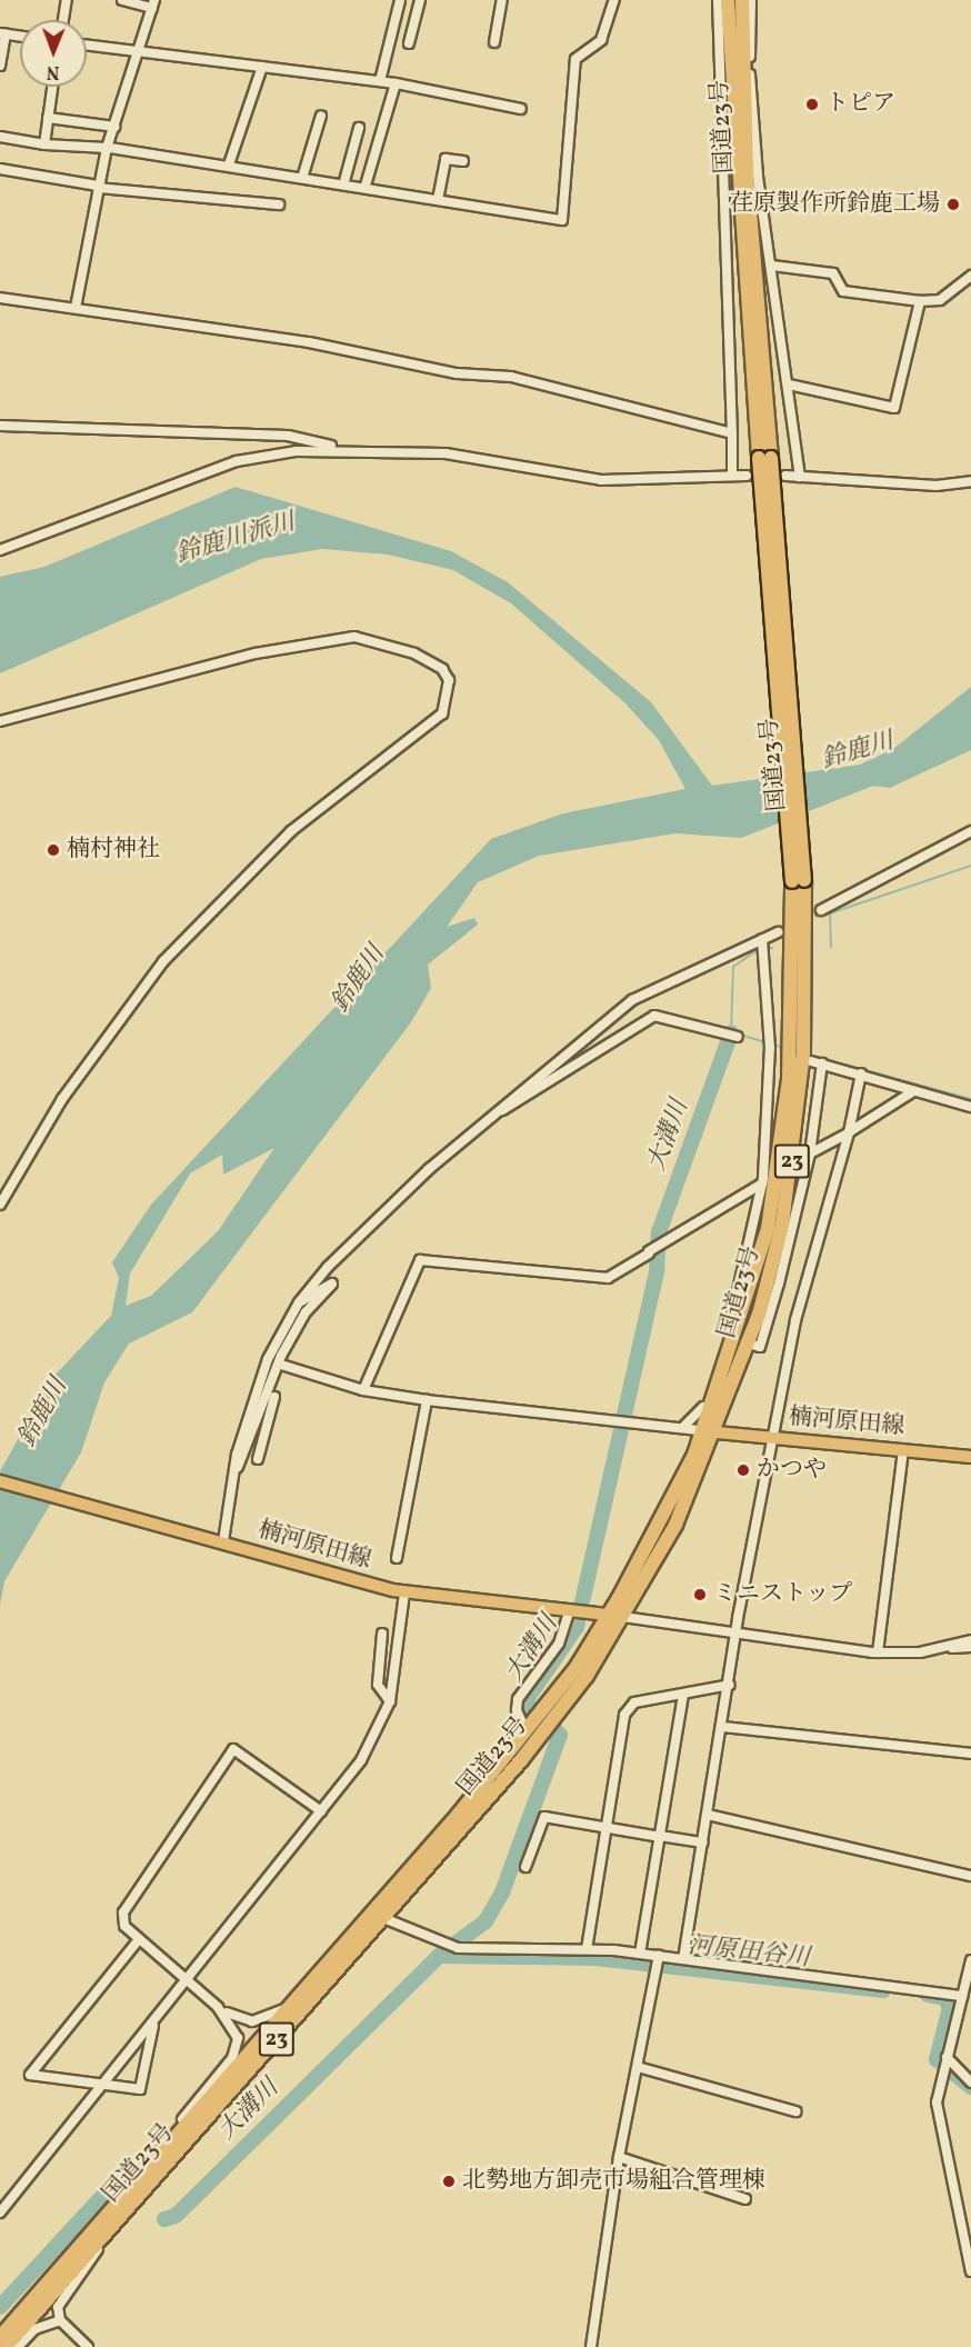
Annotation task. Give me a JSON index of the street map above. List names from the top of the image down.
{
  "streets": {
    "highway": ["国道23号", "23"],
    "main road": ["楠河原田線"]
  },
  "crossings": [
    ["国道23号", "楠河原田線"]
  ],
  "water": [
    "鈴鹿川派川",
    "鈴鹿川",
    "大溝川",
    "河原田谷川"
  ],
  "places": [
    "トピア",
    "荏原製作所鈴鹿工場",
    "楠村神社",
    "かつや",
    "ミニストップ",
    "北勢地方卸売市場組合管理棟"
  ],
  "north": "bottom"
}
